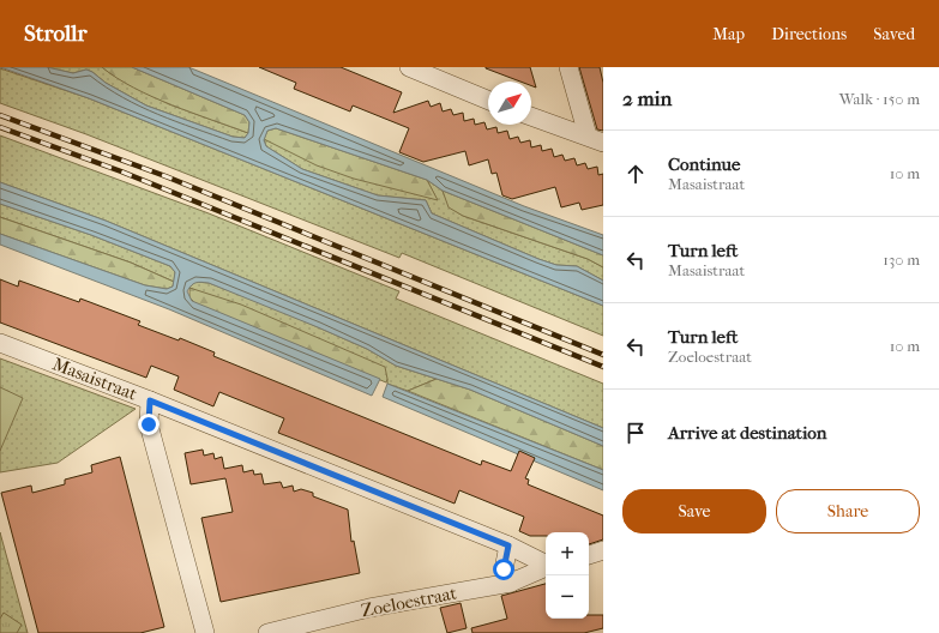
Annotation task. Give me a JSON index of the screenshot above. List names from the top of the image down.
{
  "streets": {
    "street": ["Masaistraat", "Zoeloestraat"]
  },
  "north": "top right",
  "page": {
    "header": "Strollr",
    "nav": ["Map", "Directions", "Saved"],
    "heading": ["2 min", "Walk · 150 m"],
    "list": [
      ["Continue", "Masaistraat", "10 m"],
      ["Turn left", "Masaistraat", "130 m"],
      ["Turn left", "Zoeloestraat", "10 m"],
      "Arrive at destination"
    ],
    "buttons": ["Save", "Share"],
    "map_buttons": ["+", "−"]
  }
}
